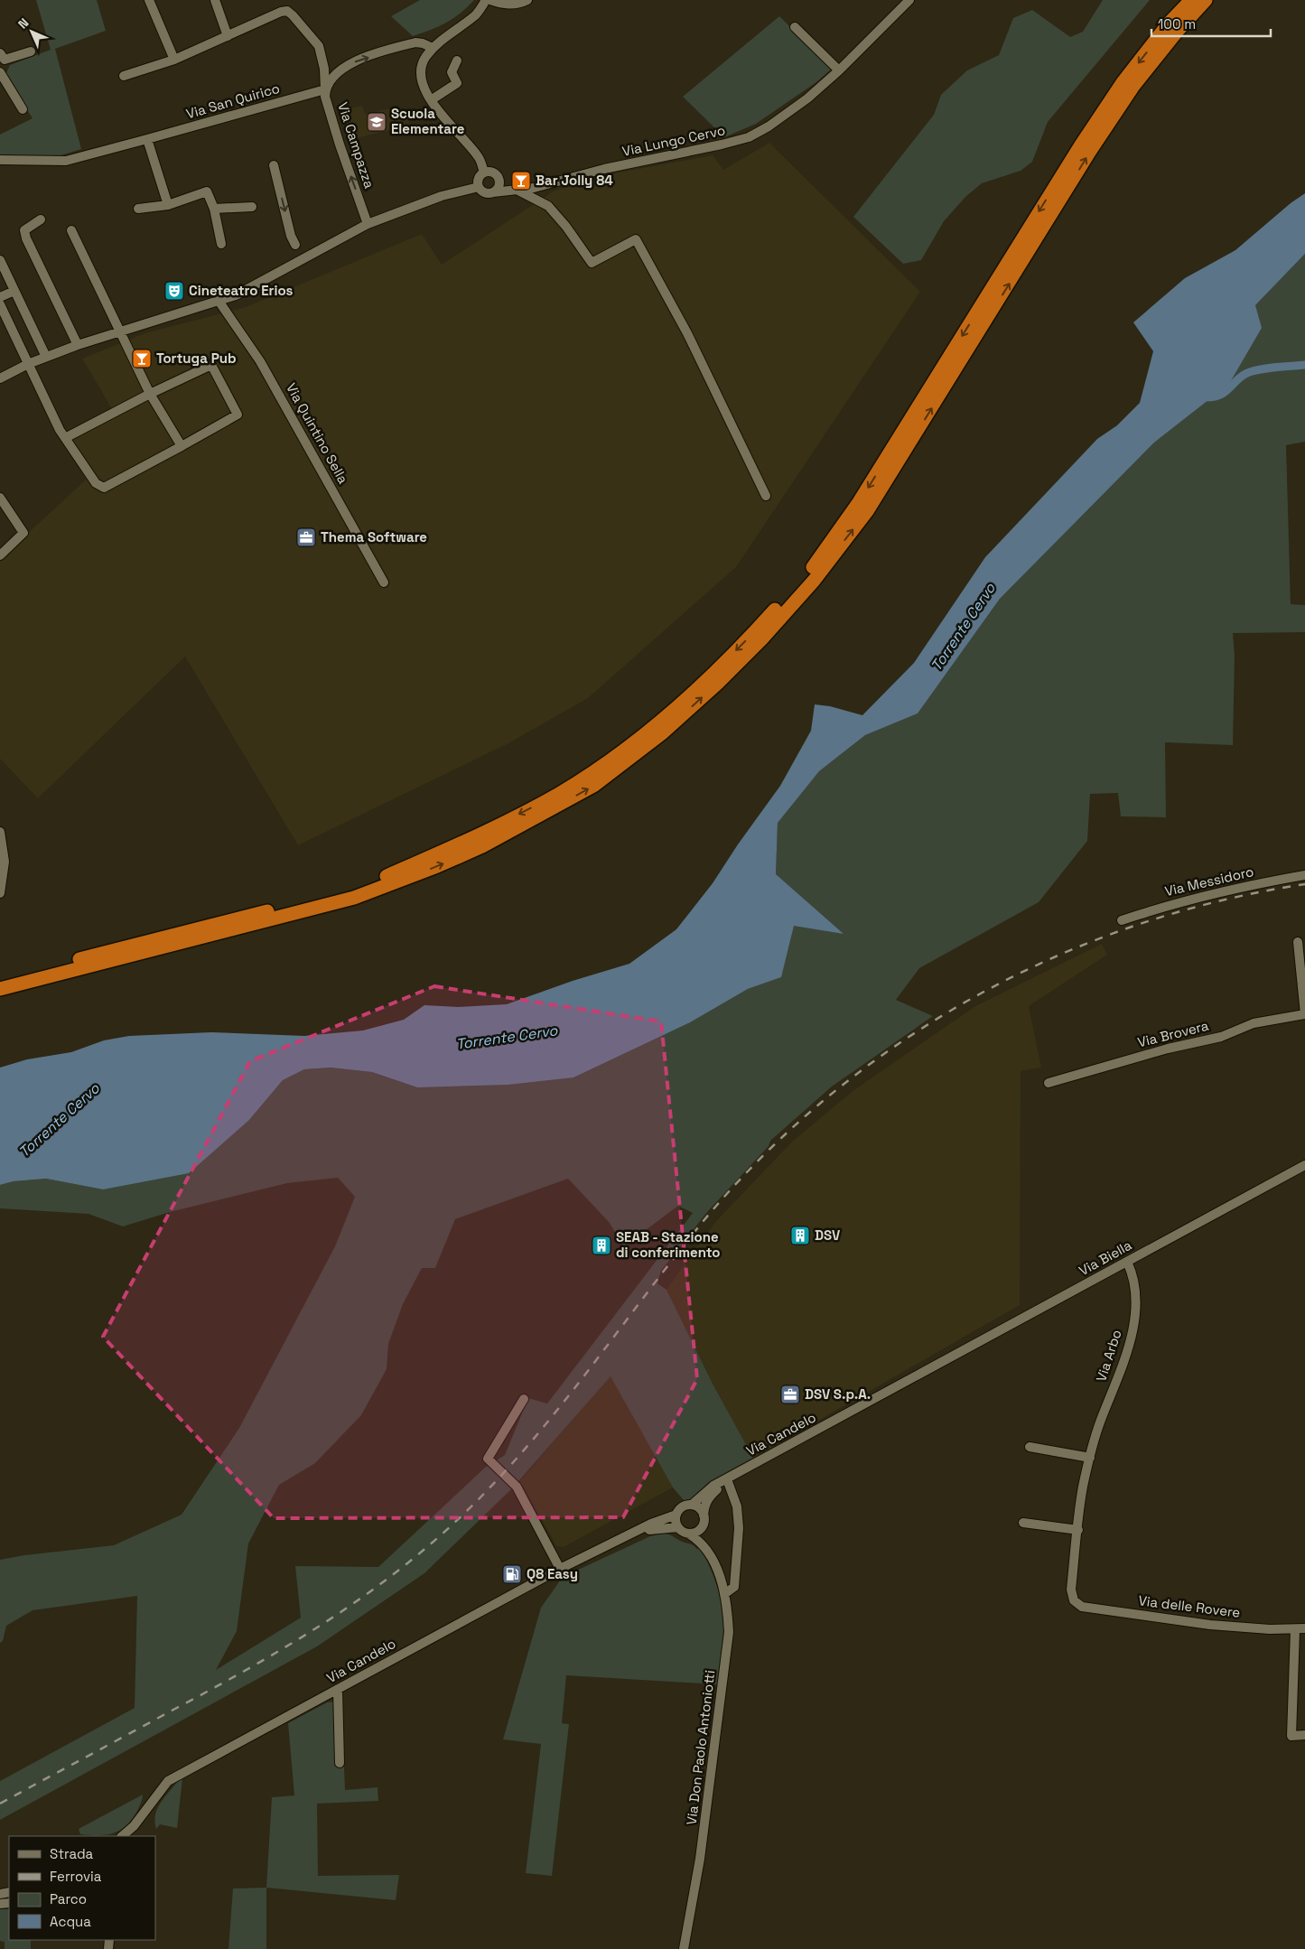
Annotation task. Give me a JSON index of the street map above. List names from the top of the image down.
{
  "streets": {
    "street": [
      "Via San Quirico",
      "Via Lungo Cervo",
      "Via Campazza",
      "Via Quintino Sella",
      "Via Messidoro",
      "Via Brovera",
      "Via Biella",
      "Via Arbo",
      "Via Candelo",
      "Via delle Rovere",
      "Via Don Paolo Antoniotti"
    ]
  },
  "crossings": [
    ["Via San Quirico", "Via Campazza"],
    ["Via Biella", "Via Arbo"],
    ["Via Biella", "Via Candelo"],
    ["Via Arbo", "Via delle Rovere"],
    ["Via Candelo", "Via Don Paolo Antoniotti"]
  ],
  "water": ["Torrente Cervo"],
  "places": {
    "school or university": ["Scuola Elementare"],
    "bar": ["Bar Jolly 84", "Tortuga Pub"],
    "theatre": ["Cineteatro Erios"],
    "office": ["Thema Software", "DSV S.p.A."],
    "building": ["DSV", "SEAB - Stazione di conferimento"],
    "fuel station": ["Q8 Easy"]
  },
  "legend": [
    "Strada",
    "Ferrovia",
    "Parco",
    "Acqua"
  ],
  "scale_bar": "100 m",
  "north": "top left"
}
